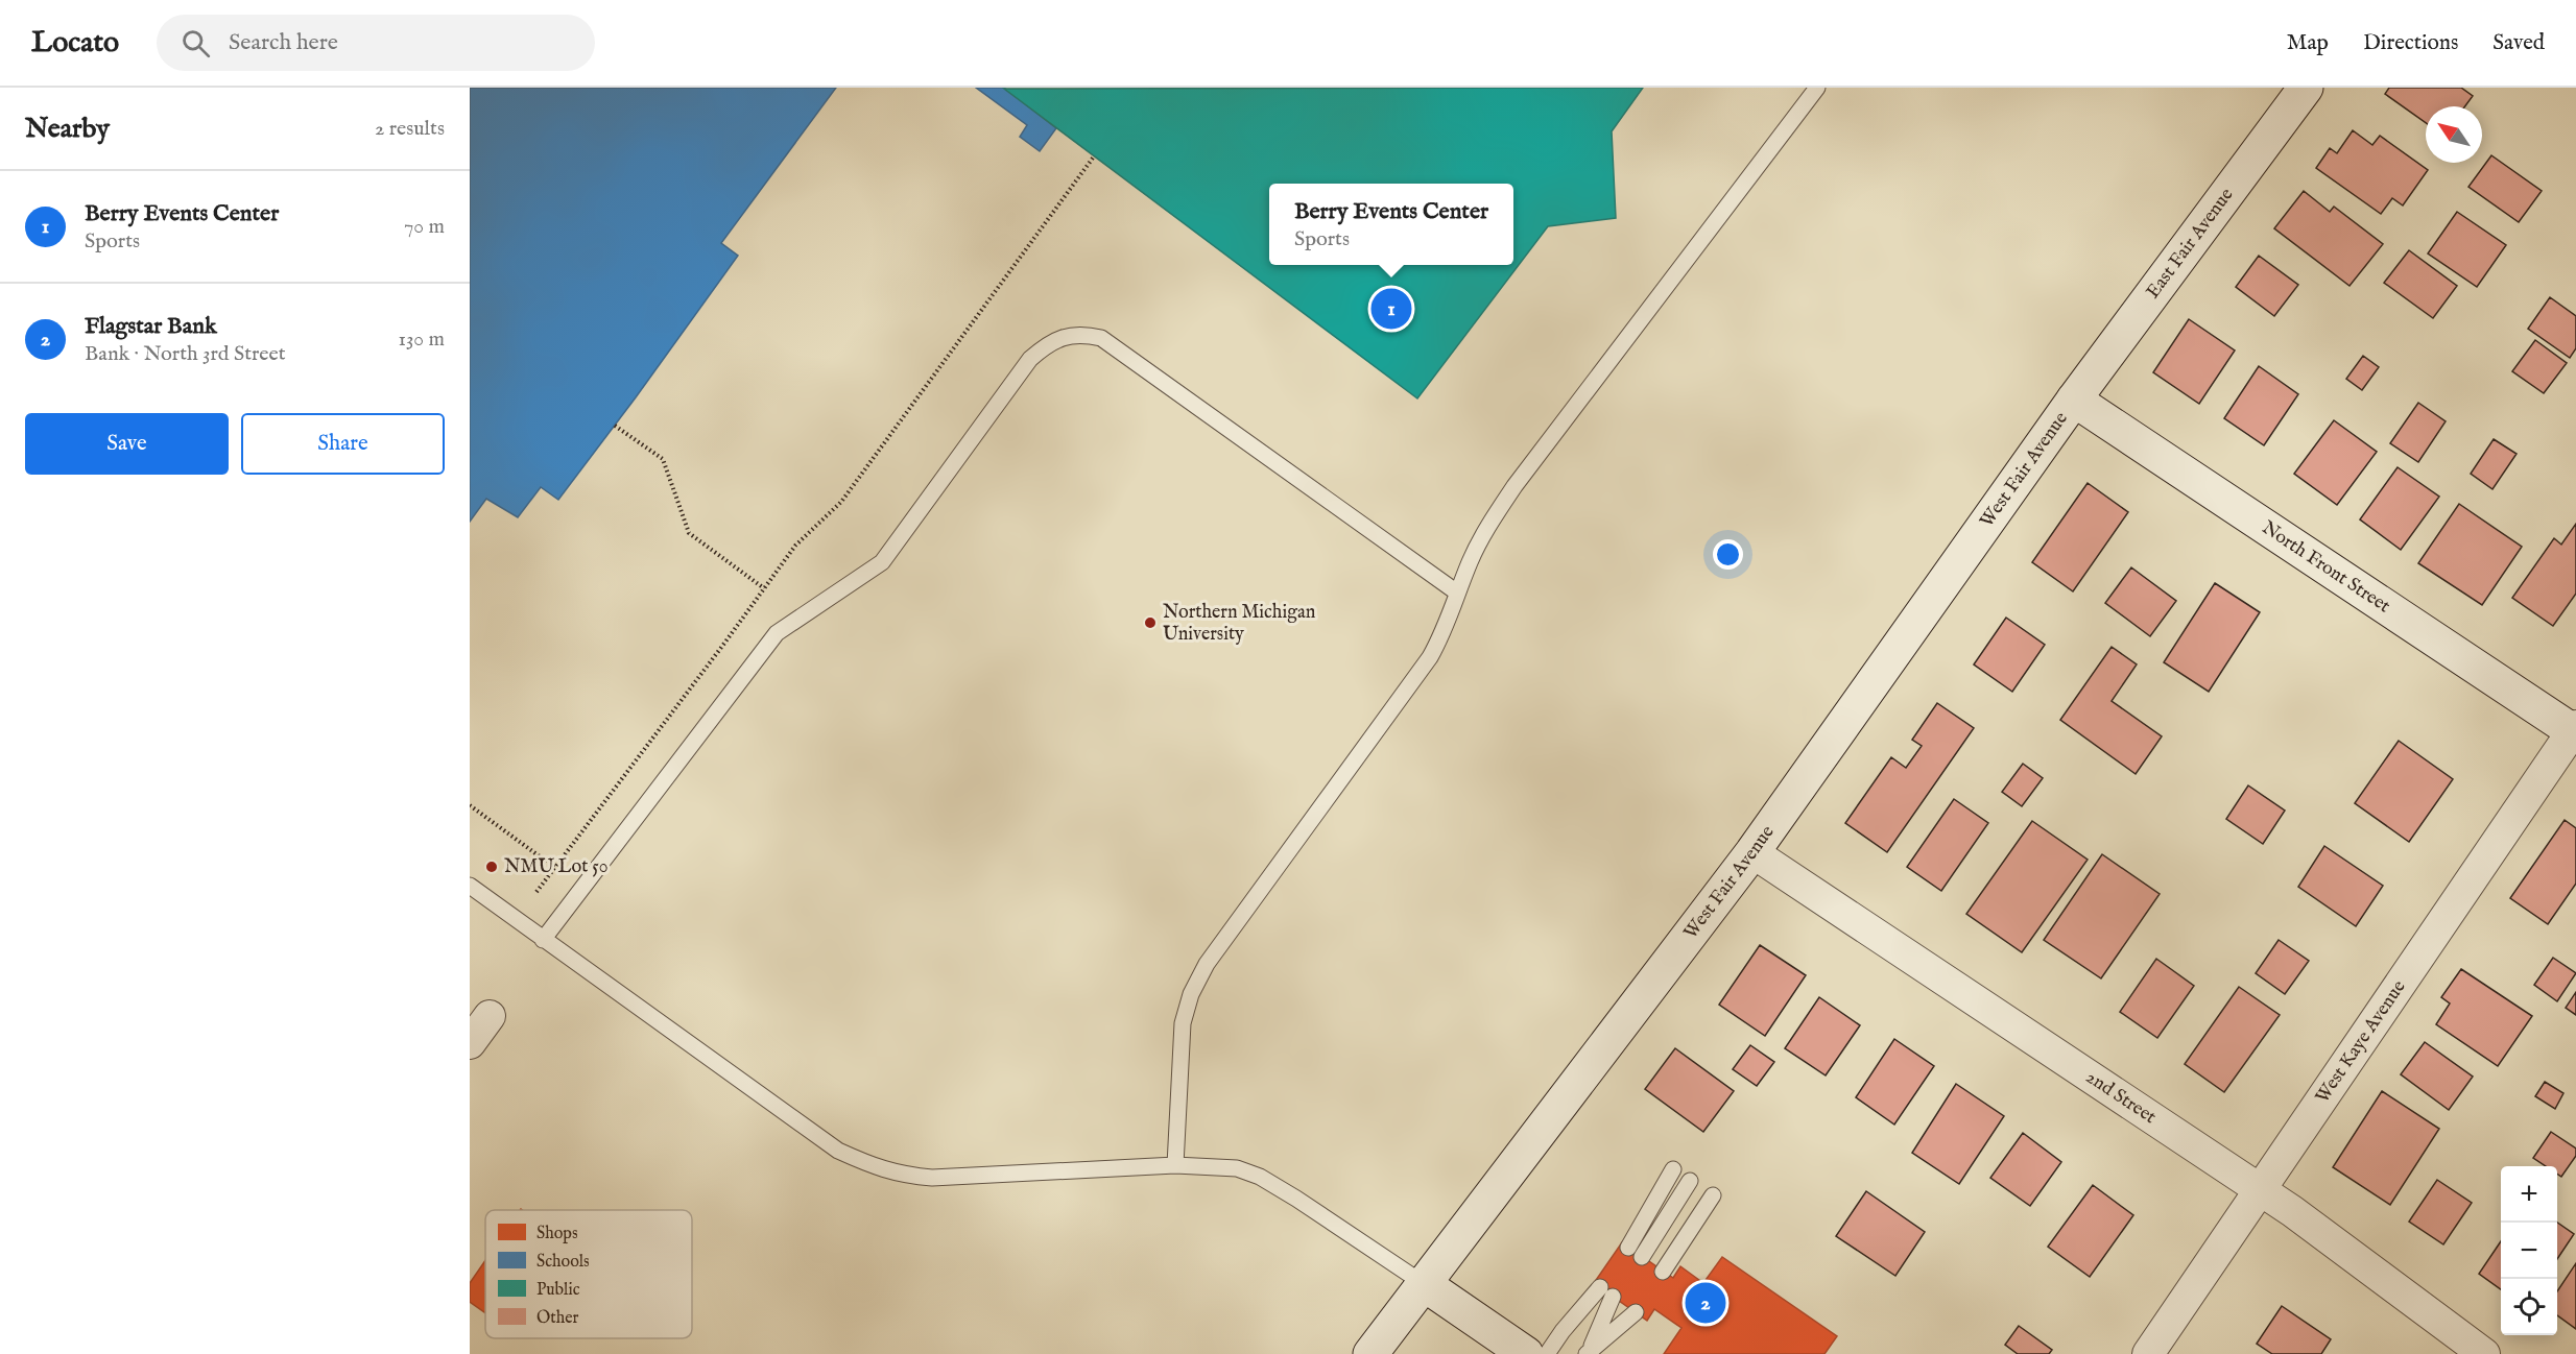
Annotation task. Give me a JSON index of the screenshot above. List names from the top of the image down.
{
  "streets": {
    "street": [
      "East Fair Avenue",
      "West Fair Avenue",
      "North Front Street",
      "West Kaye Avenue",
      "2nd Street"
    ]
  },
  "crossings": [
    ["East Fair Avenue", "West Fair Avenue"],
    ["East Fair Avenue", "North Front Street"],
    ["West Fair Avenue", "North Front Street"],
    ["West Fair Avenue", "2nd Street"],
    ["North Front Street", "West Kaye Avenue"],
    ["West Kaye Avenue", "2nd Street"]
  ],
  "places": ["Northern Michigan University", "NMU Lot 50"],
  "legend": [
    "Shops",
    "Schools",
    "Public",
    "Other"
  ],
  "north": "top left",
  "page": {
    "header": "Locato",
    "search": "Search here",
    "nav": ["Map", "Directions", "Saved"],
    "heading": ["Nearby", "2 results"],
    "list": [
      {
        "mark": "1",
        "name": "Berry Events Center",
        "note": "Sports",
        "value": "70 m"
      },
      {
        "mark": "2",
        "name": "Flagstar Bank",
        "note": "Bank · North 3rd Street",
        "value": "130 m"
      }
    ],
    "popup": ["Berry Events Center", "Sports"],
    "pins": ["1", "2"],
    "buttons": ["Save", "Share"],
    "map_buttons": ["+", "−"]
  }
}
